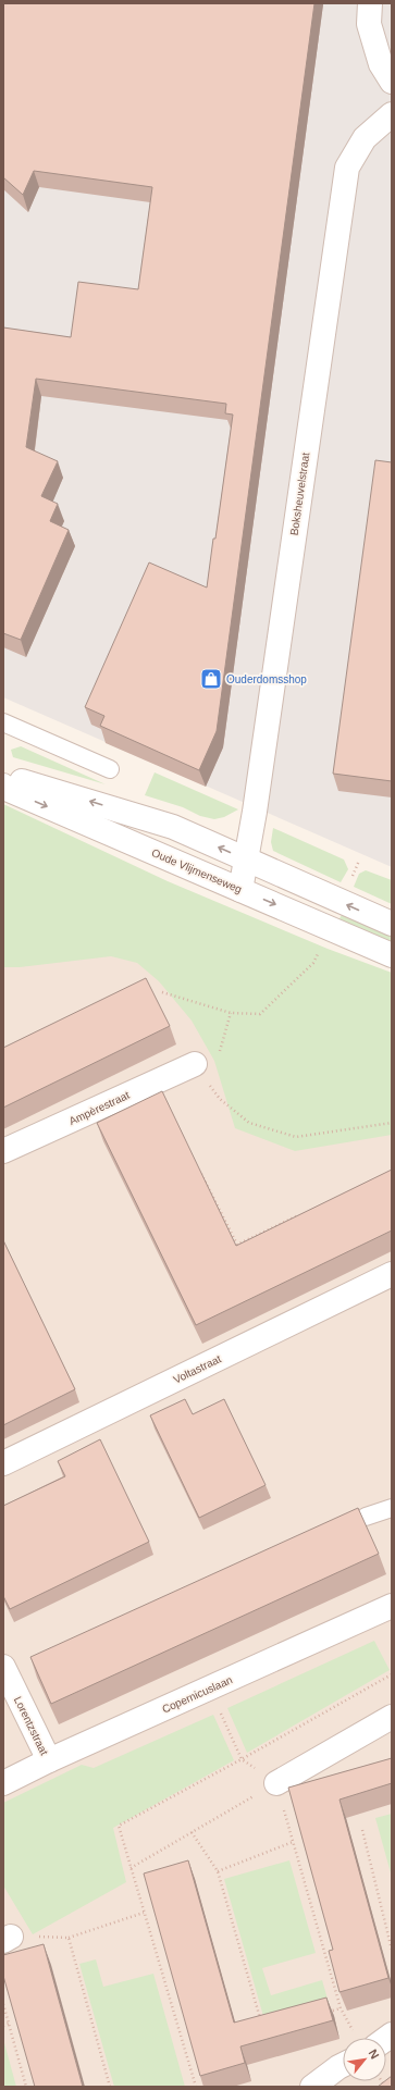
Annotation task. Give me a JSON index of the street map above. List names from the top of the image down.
{
  "streets": {
    "street": [
      "Boksheuvelstraat",
      "Oude Vlijmenseweg",
      "Ampèrestraat",
      "Voltastraat",
      "Copernicuslaan",
      "Lorentzstraat"
    ]
  },
  "crossings": [
    ["Boksheuvelstraat", "Oude Vlijmenseweg"],
    ["Copernicuslaan", "Lorentzstraat"]
  ],
  "places": {
    "shop": ["Ouderdomsshop"]
  },
  "north": "top right"
}
